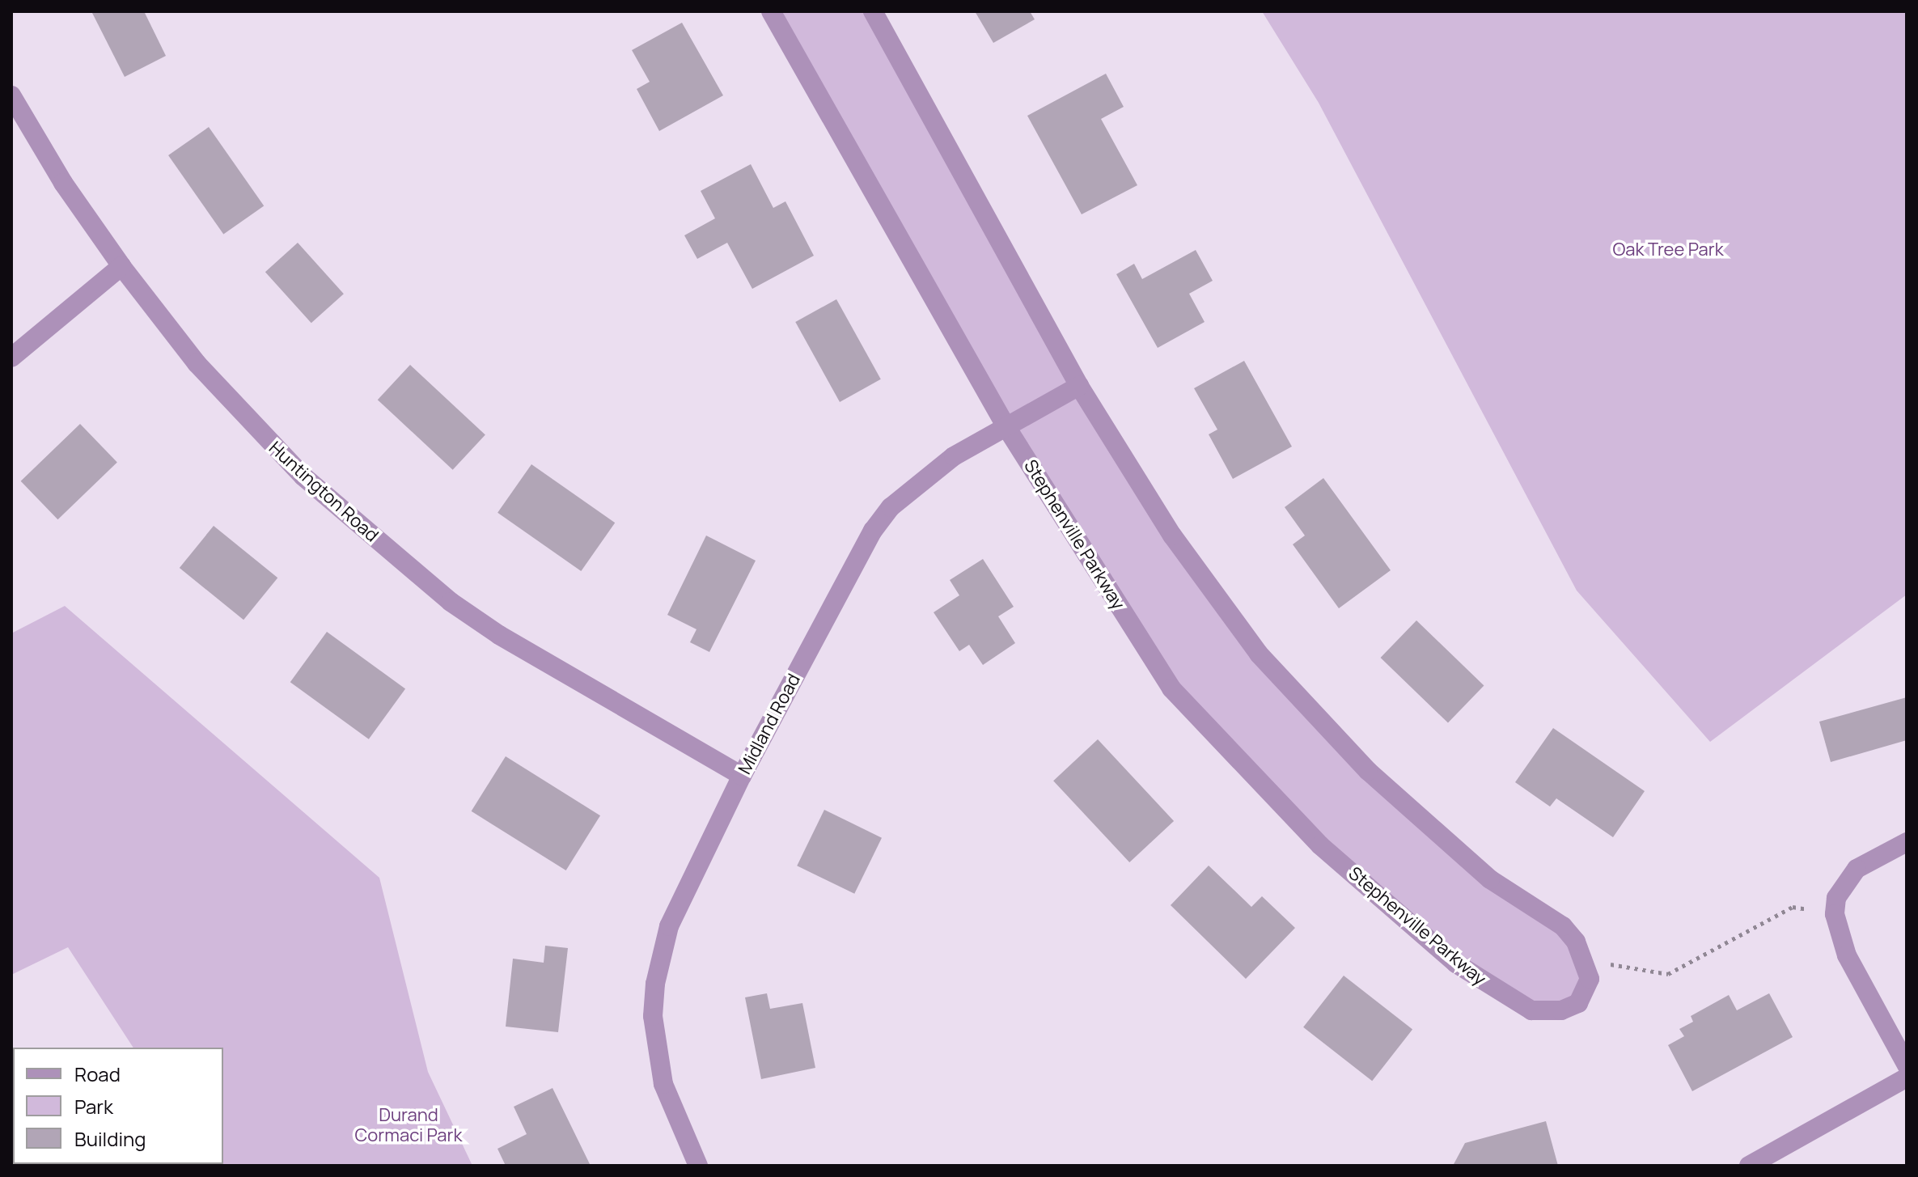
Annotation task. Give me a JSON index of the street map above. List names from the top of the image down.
{
  "streets": {
    "street": ["Huntington Road", "Stephenville Parkway", "Midland Road"]
  },
  "crossings": [
    ["Huntington Road", "Midland Road"],
    ["Stephenville Parkway", "Midland Road"]
  ],
  "parks": ["Oak Tree Park", "Durand Cormaci Park"],
  "legend": ["Road", "Park", "Building"]
}
